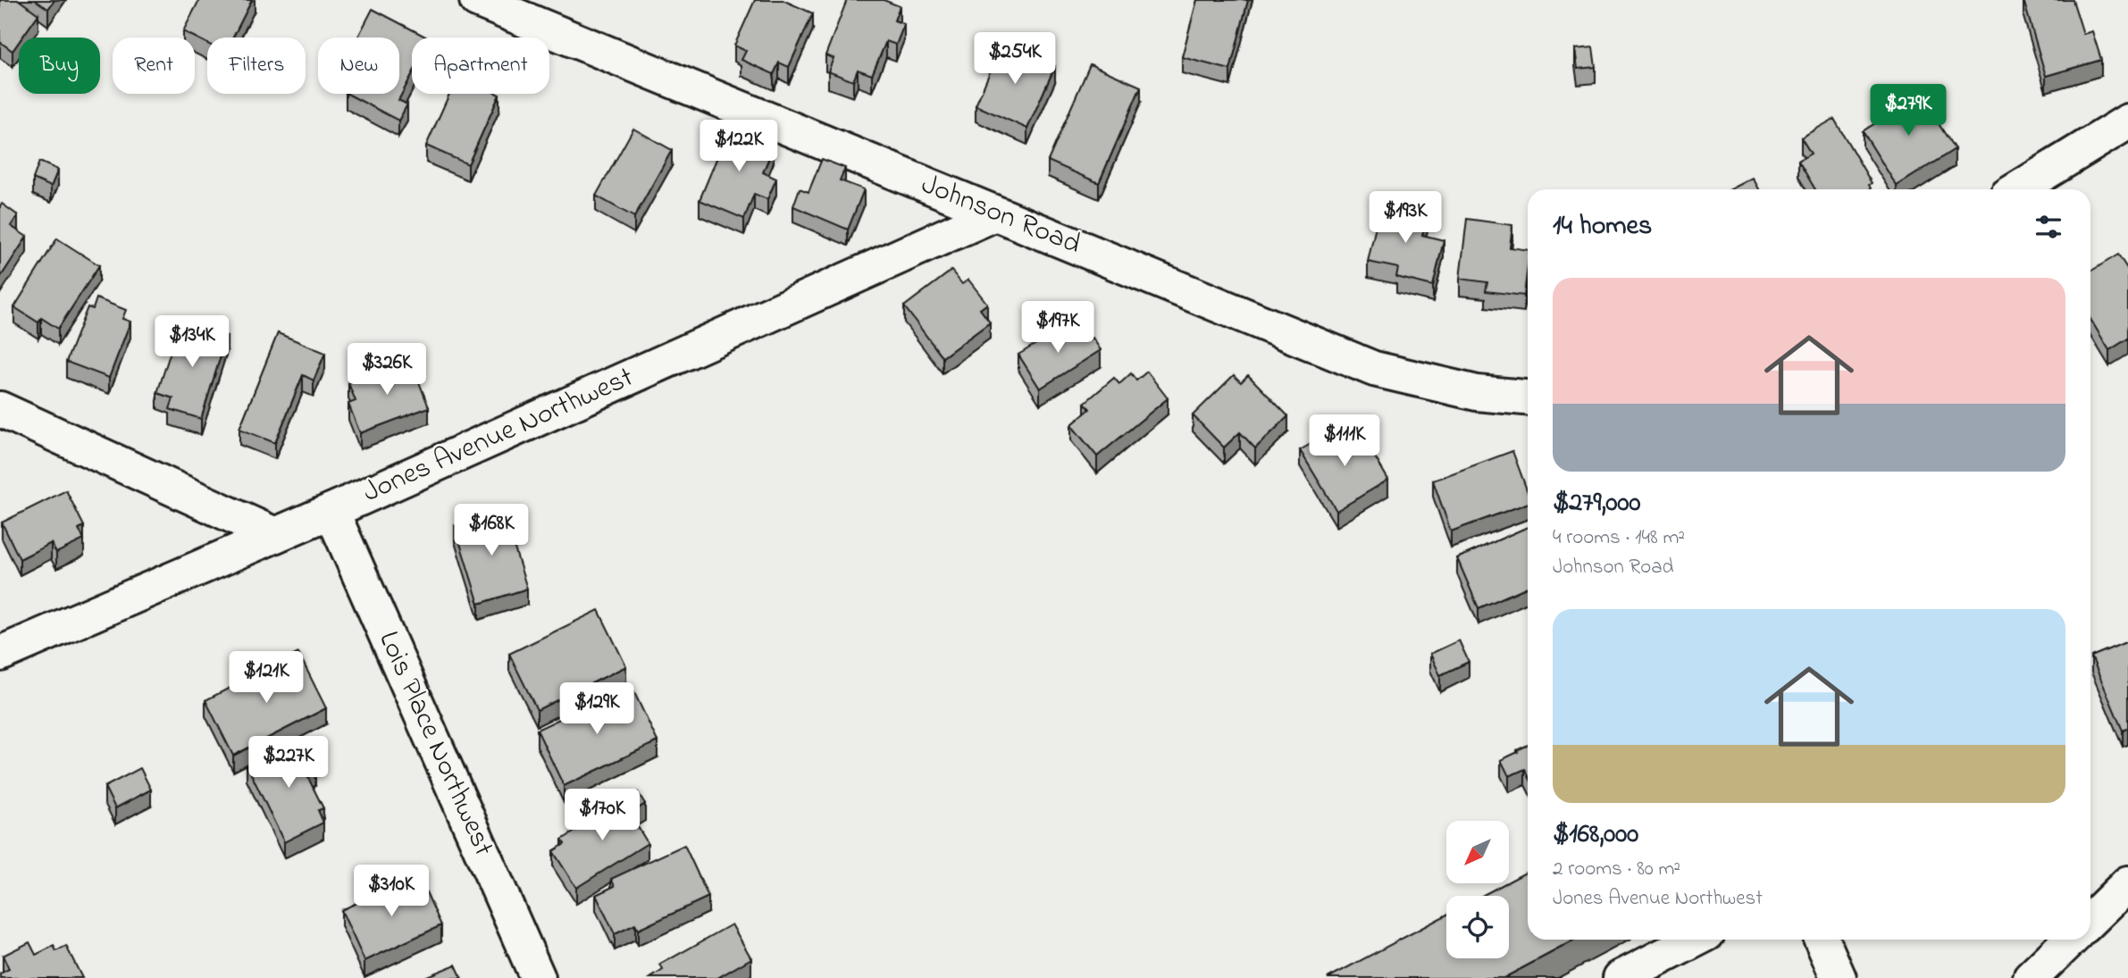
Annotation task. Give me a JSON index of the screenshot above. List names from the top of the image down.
{
  "streets": {
    "street": ["Johnson Road", "Jones Avenue Northwest", "Lois Place Northwest"]
  },
  "crossings": [
    ["Johnson Road", "Jones Avenue Northwest"],
    ["Jones Avenue Northwest", "Lois Place Northwest"]
  ],
  "north": "bottom left",
  "page": {
    "price": [
      "$254K",
      "$279K",
      "$122K",
      "$193K",
      "$197K",
      "$134K",
      "$326K",
      "$111K",
      "$168K",
      "$121K",
      "$129K",
      "$227K",
      "$170K",
      "$310K"
    ],
    "chip": [
      "Buy",
      "Rent",
      "Filters",
      "New",
      "Apartment"
    ],
    "heading": "14 homes",
    "list": [
      {
        "name": "$279,000",
        "note": "4 rooms · 148 m² · Johnson Road"
      },
      {
        "name": "$168,000",
        "note": "2 rooms · 80 m² · Jones Avenue Northwest"
      }
    ]
  }
}
